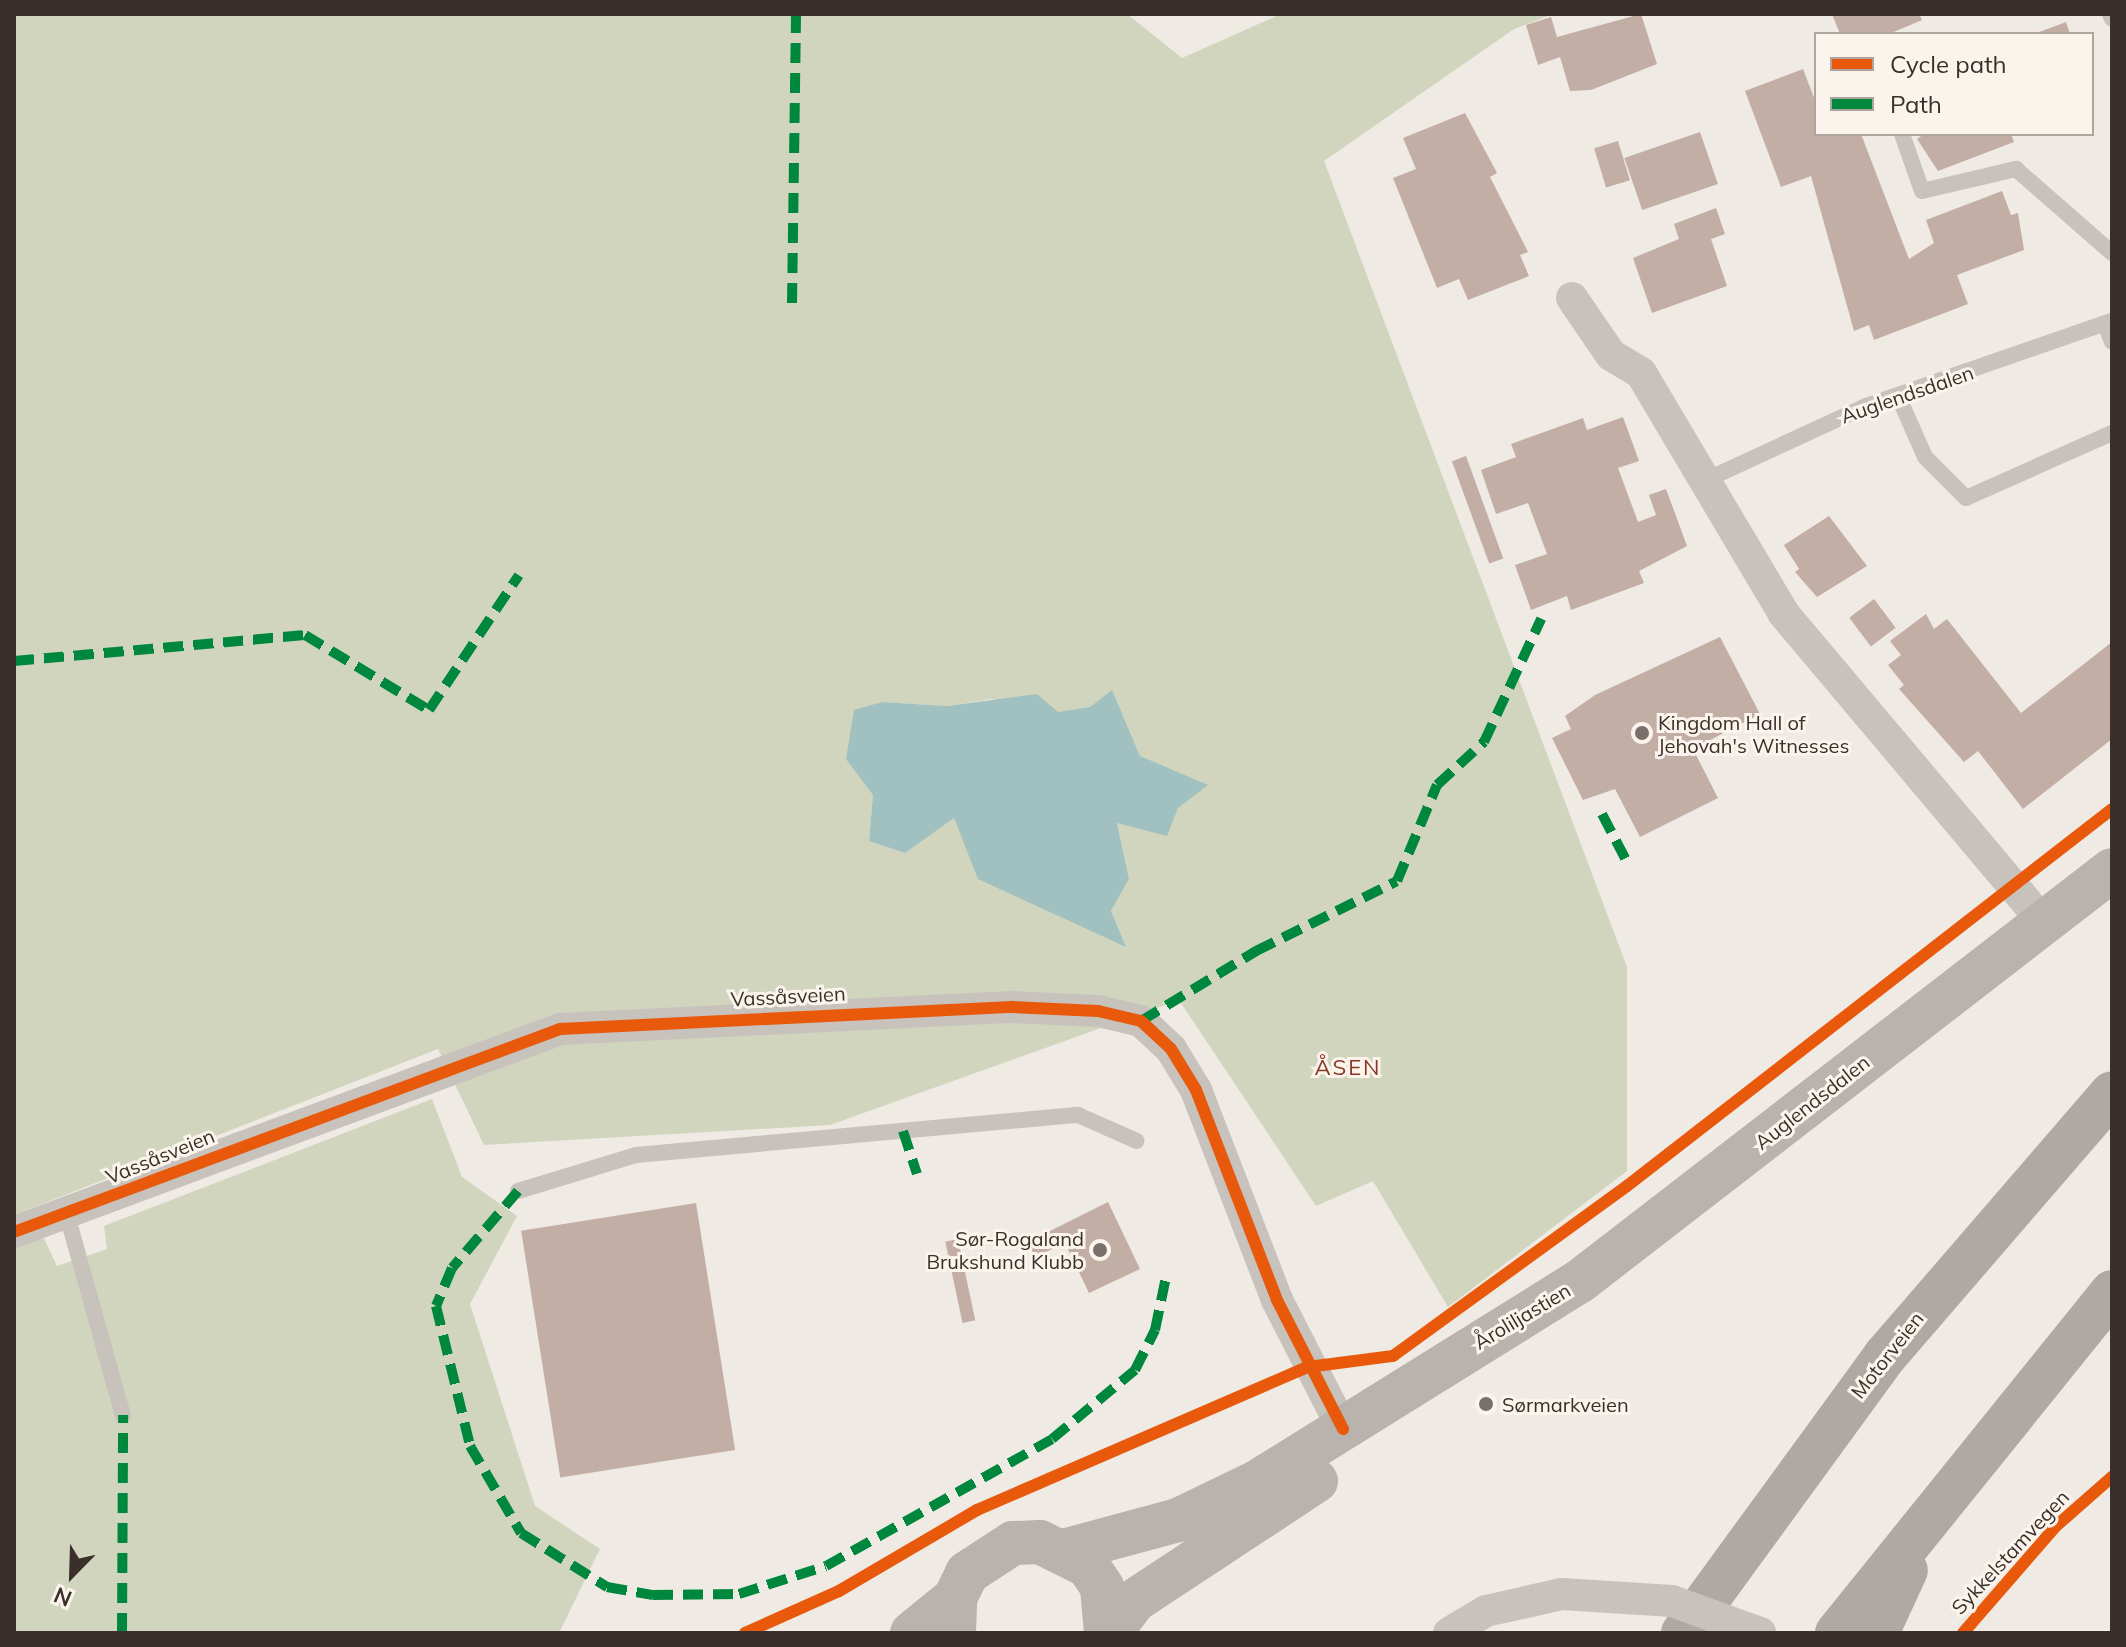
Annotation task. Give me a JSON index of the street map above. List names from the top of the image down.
{
  "streets": {
    "highway": ["Motorveien"],
    "main road": ["Auglendsdalen", "Åroliljastien"],
    "street": ["Vassåsveien"],
    "cycle path": ["Sykkelstamvegen"]
  },
  "crossings": [
    ["Auglendsdalen", "Åroliljastien"],
    ["Vassåsveien", "Åroliljastien"]
  ],
  "districts": ["ÅSEN"],
  "places": ["Kingdom Hall of Jehovah's Witnesses", "Sør-Rogaland Brukshund Klubb", "Sørmarkveien"],
  "legend": ["Cycle path", "Path"],
  "north": "bottom left"
}
